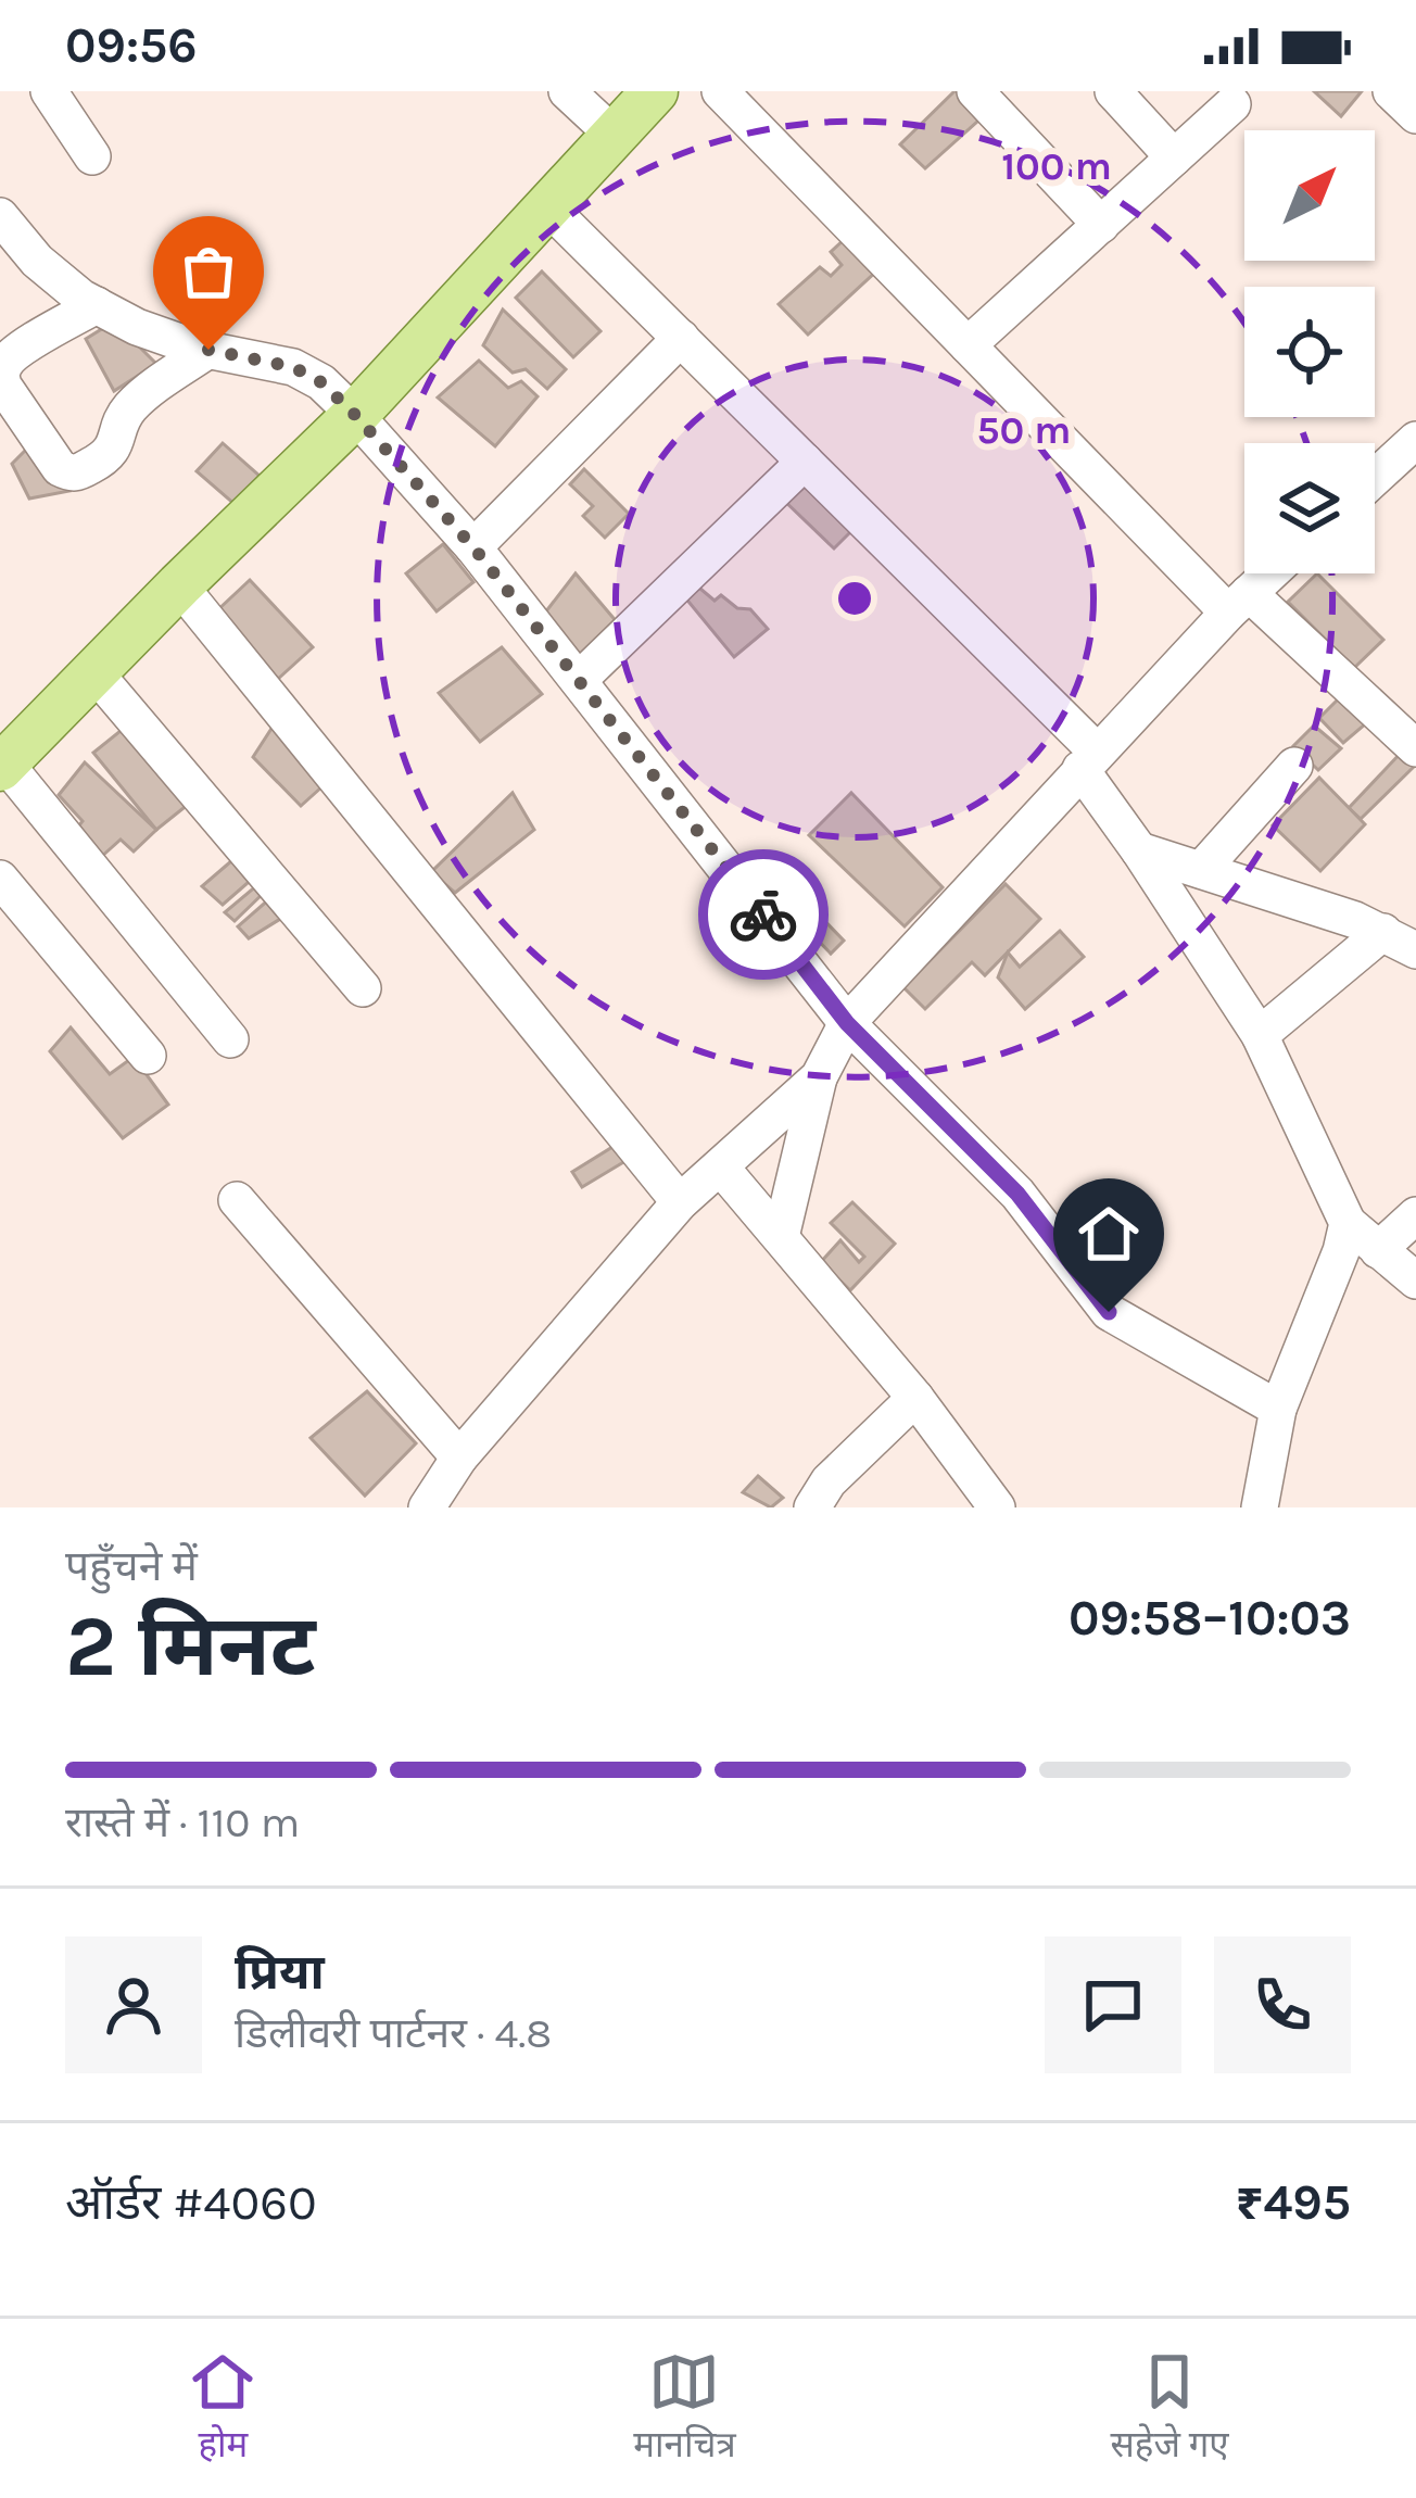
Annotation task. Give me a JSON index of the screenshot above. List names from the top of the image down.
{
  "north": "top right",
  "page": {
    "status": "09:56",
    "heading": ["2 मिनट", "पहुँचने में", "09:58–10:03"],
    "panel": [
      "प्रिया",
      "डिलीवरी पार्टनर · 4.8",
      "ऑर्डर #4060",
      "₹495"
    ],
    "bar": "रास्ते में · 110 m",
    "tabs": ["होम", "मानचित्र", "सहेजे गए"]
  },
  "rings": ["100 m", "50 m"]
}
